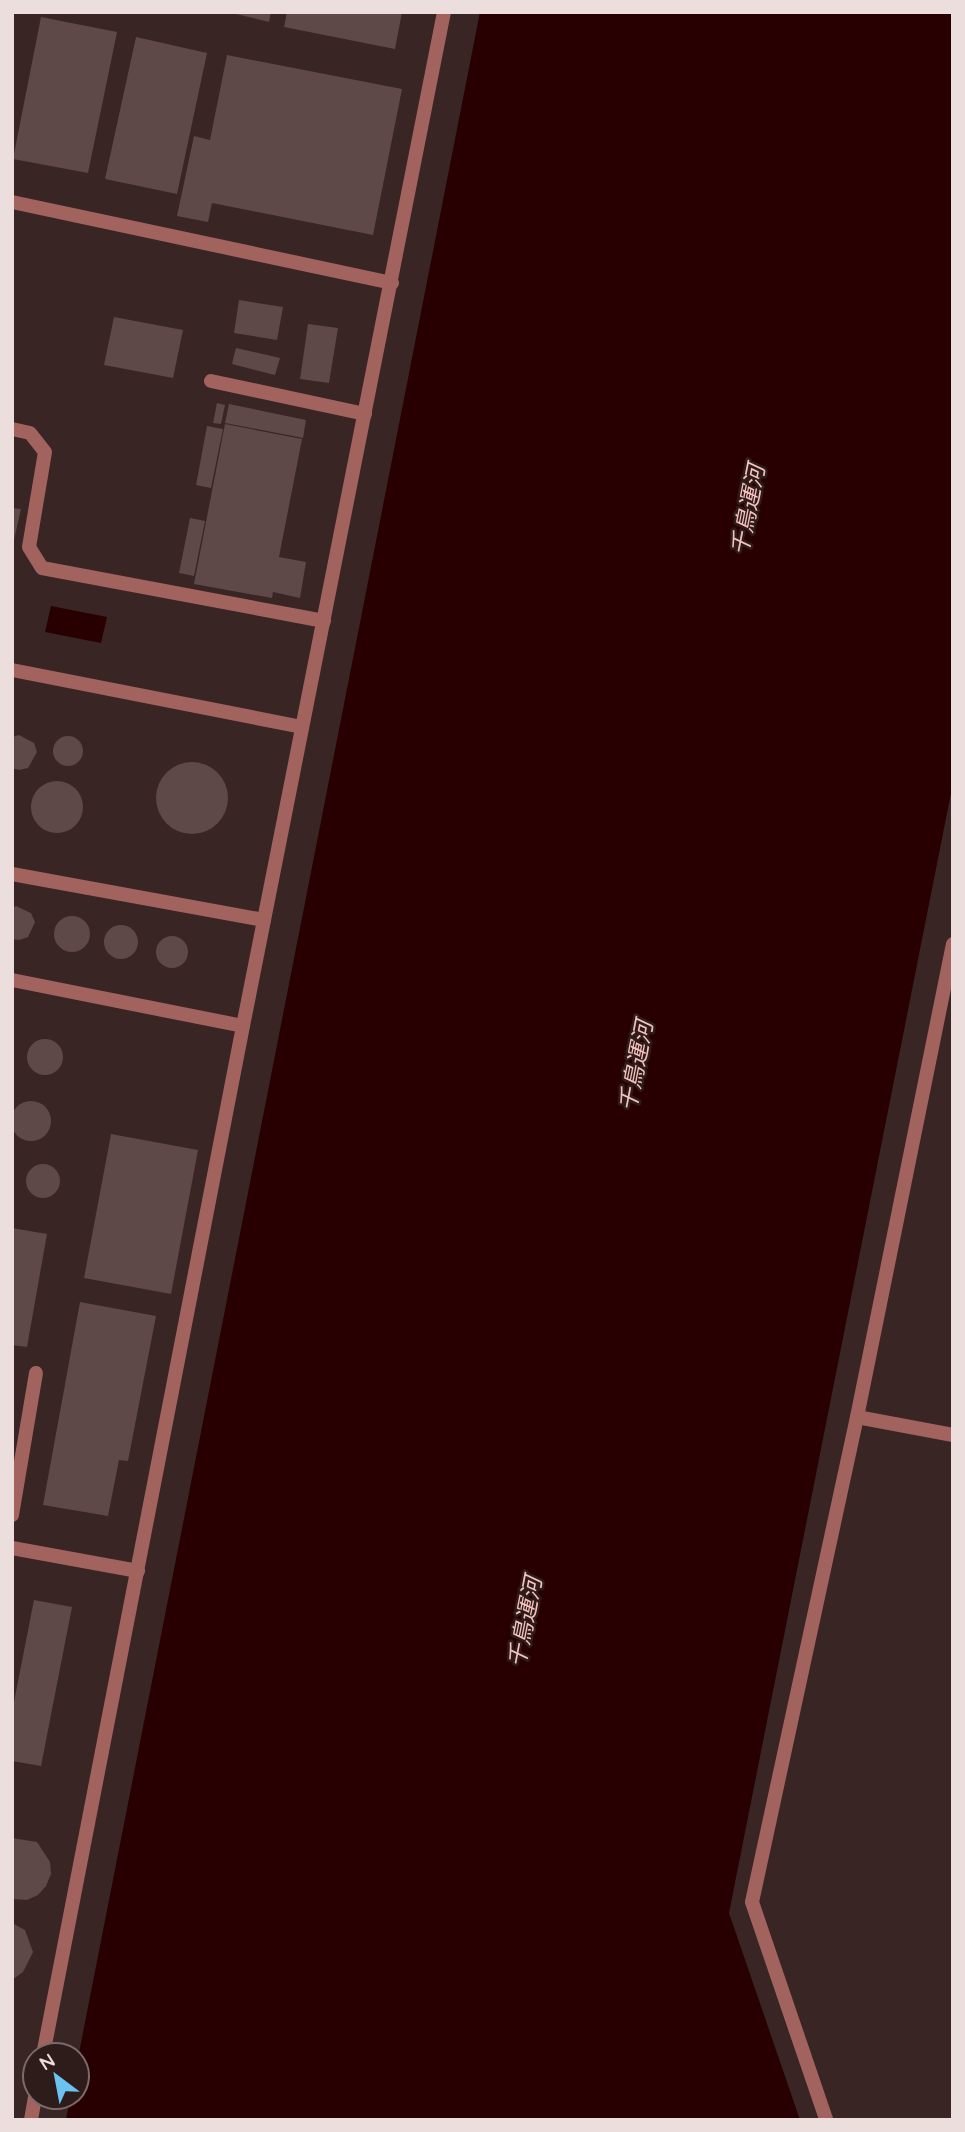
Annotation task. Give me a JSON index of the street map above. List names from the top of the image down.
{
  "water": ["千鳥運河"],
  "north": "top left"
}
